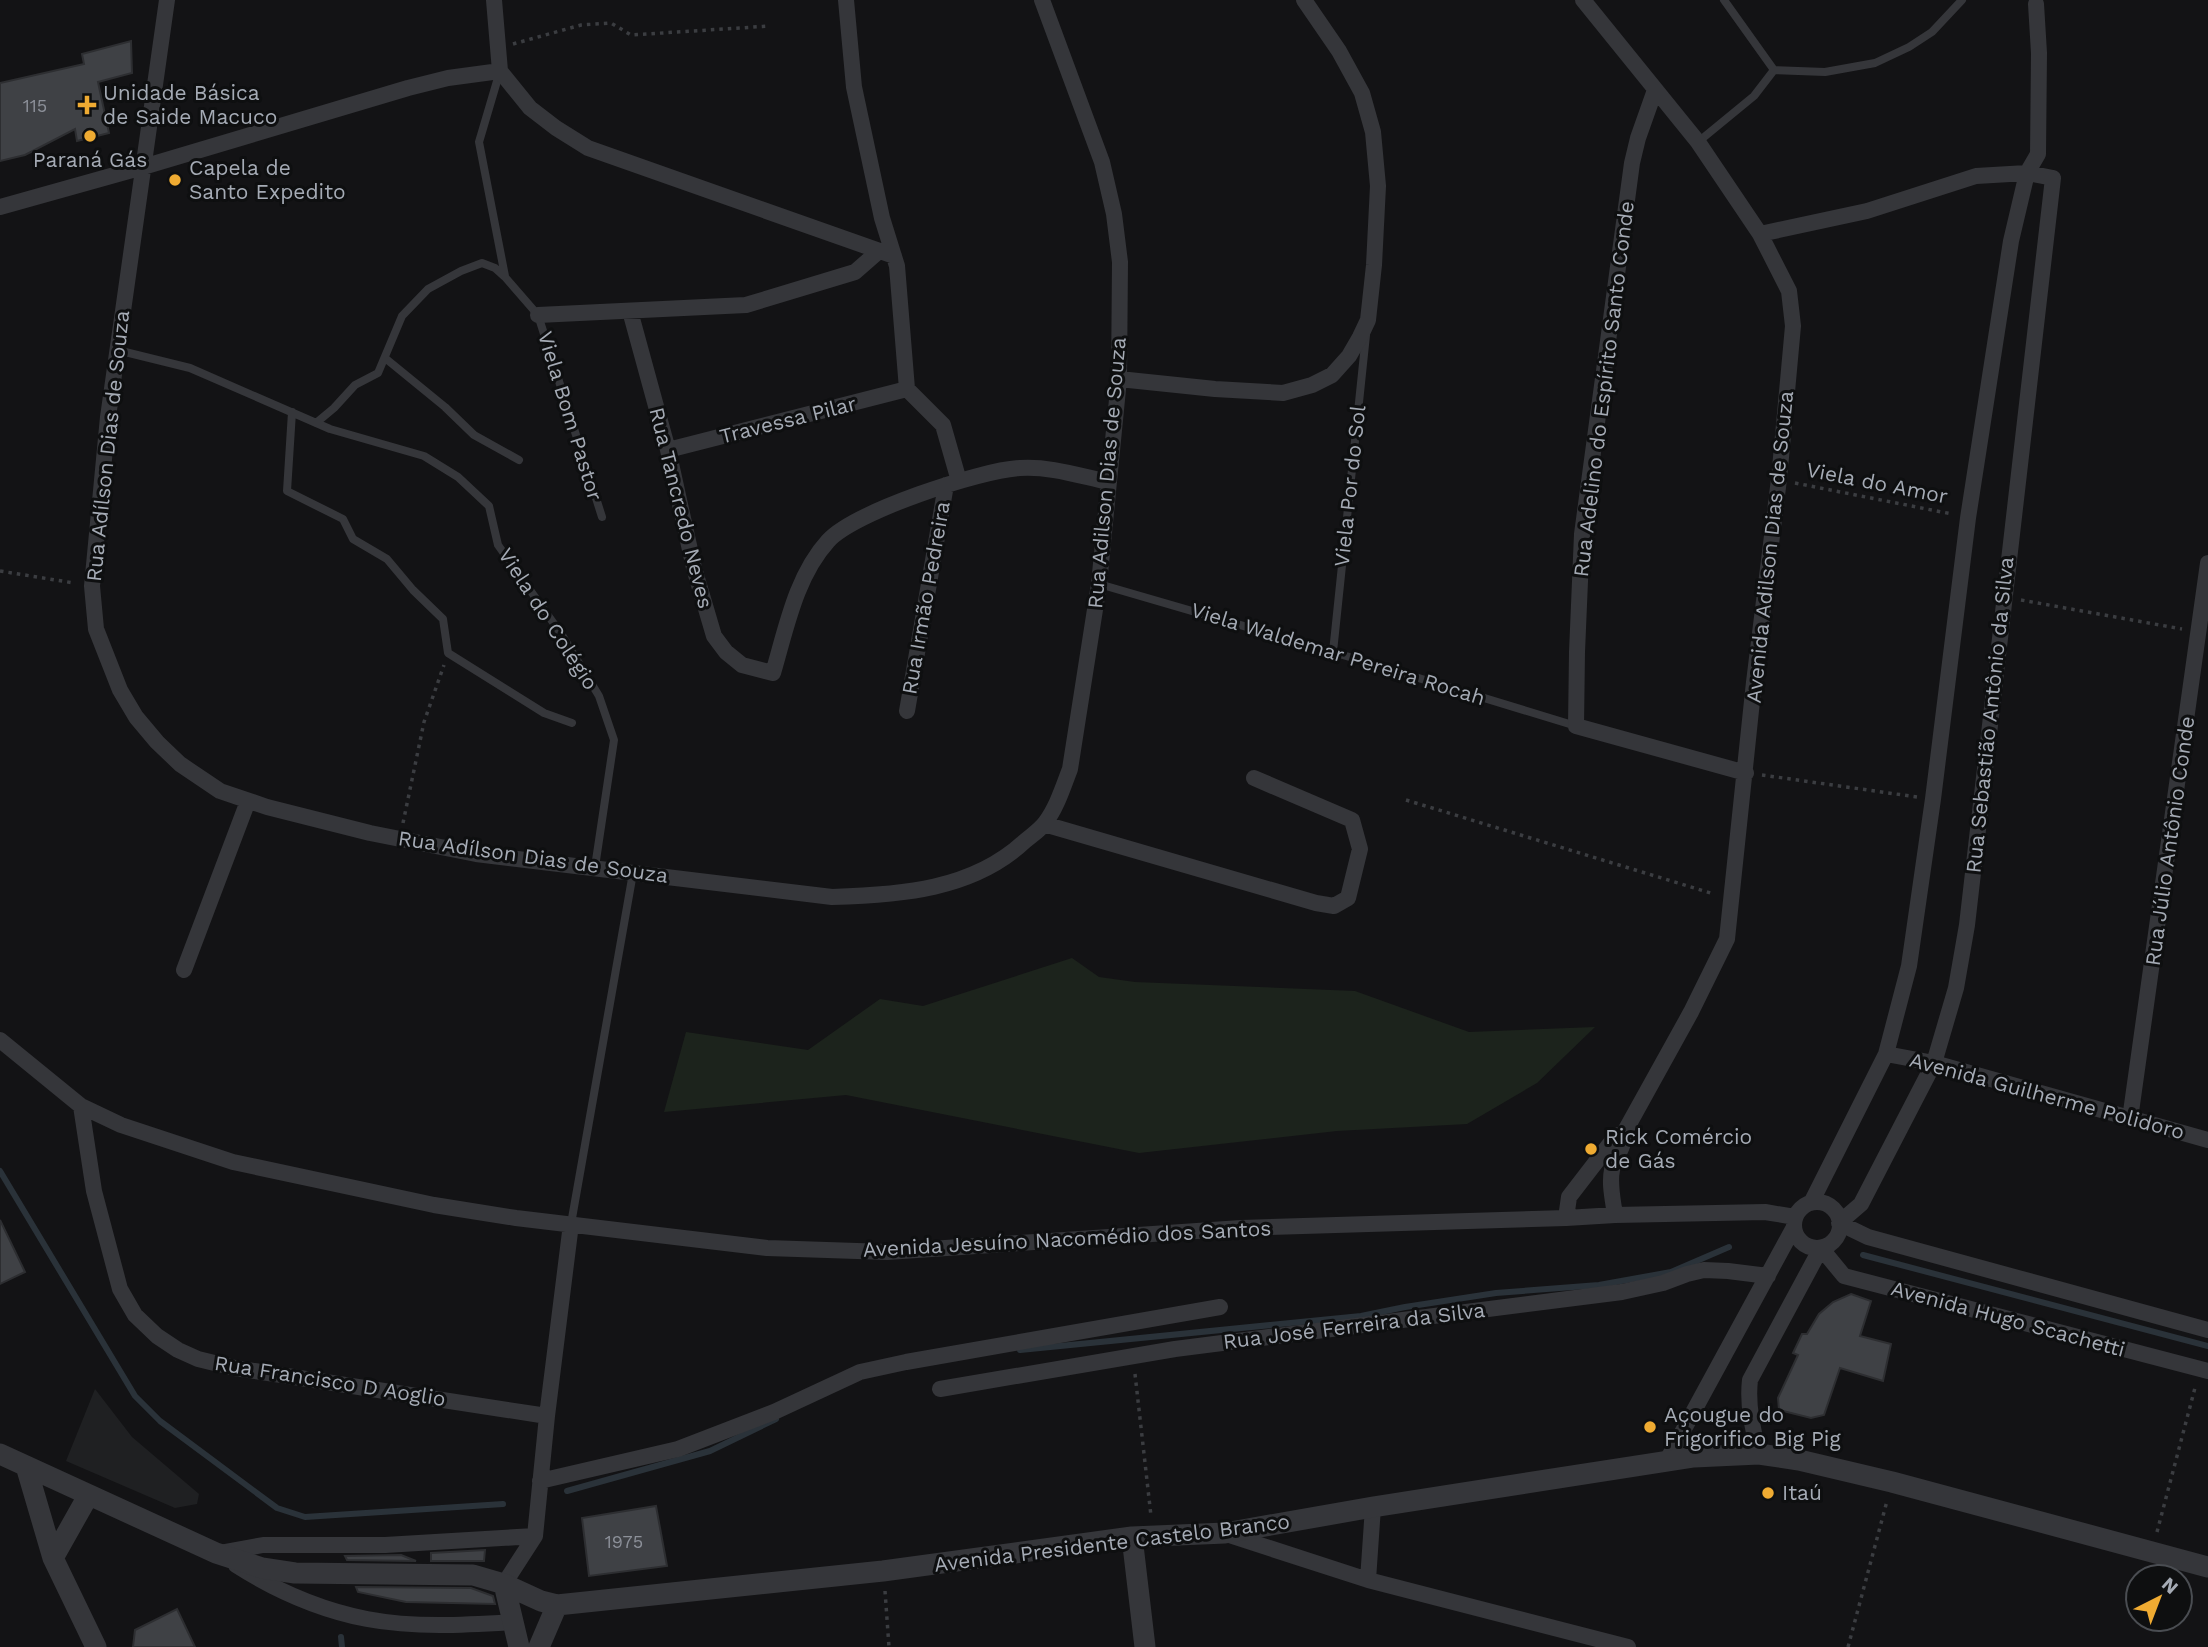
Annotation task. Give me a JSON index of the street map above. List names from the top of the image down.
{
  "streets": {
    "street": [
      "Rua Adelino do Espírito Santo Conde",
      "Travessa Pilar",
      "Rua Adílson Dias de Souza",
      "Rua Adilson Dias de Souza",
      "Rua Tancredo Neves",
      "Avenida Adilson Dias de Souza",
      "Rua Irmão Pedreira",
      "Rua Sebastião Antônio da Silva",
      "Rua Júlio Antônio Conde",
      "Avenida Guilherme Polidoro",
      "Avenida Jesuíno Nacomédio dos Santos",
      "Avenida Hugo Scachetti",
      "Rua José Ferreira da Silva",
      "Rua Francisco D Aoglio",
      "Avenida Presidente Castelo Branco"
    ],
    "lane": [
      "Viela Bom Pastor",
      "Viela Por do Sol",
      "Viela do Colégio",
      "Viela Waldemar Pereira Rocah"
    ],
    "path": ["Viela do Amor"]
  },
  "crossings": [
    ["Rua Adelino do Espírito Santo Conde", "Avenida Adilson Dias de Souza"],
    ["Rua Adelino do Espírito Santo Conde", "Viela Waldemar Pereira Rocah"],
    ["Travessa Pilar", "Rua Tancredo Neves"],
    ["Rua Adílson Dias de Souza", "Rua Adilson Dias de Souza"],
    ["Rua Adílson Dias de Souza", "Viela do Colégio"],
    ["Rua Adilson Dias de Souza", "Viela Waldemar Pereira Rocah"],
    ["Viela do Amor", "Avenida Adilson Dias de Souza"],
    ["Viela do Amor", "Rua Sebastião Antônio da Silva"],
    ["Viela Por do Sol", "Viela Waldemar Pereira Rocah"],
    ["Rua Tancredo Neves", "Rua Irmão Pedreira"],
    ["Avenida Adilson Dias de Souza", "Avenida Jesuíno Nacomédio dos Santos"],
    ["Rua Sebastião Antônio da Silva", "Avenida Guilherme Polidoro"],
    ["Rua Sebastião Antônio da Silva", "Avenida Jesuíno Nacomédio dos Santos"],
    ["Rua Sebastião Antônio da Silva", "Avenida Hugo Scachetti"],
    ["Rua Júlio Antônio Conde", "Avenida Guilherme Polidoro"],
    ["Avenida Jesuíno Nacomédio dos Santos", "Avenida Hugo Scachetti"],
    ["Avenida Jesuíno Nacomédio dos Santos", "Rua Francisco D Aoglio"]
  ],
  "places": {
    "health": ["Unidade Básica de Saide Macuco"],
    "other": [
      "Paraná Gás",
      "Capela de Santo Expedito",
      "Rick Comércio de Gás",
      "Açougue do Frigorifico Big Pig",
      "Itaú"
    ]
  },
  "house_numbers": ["115", "1975"],
  "north": "top right"
}
